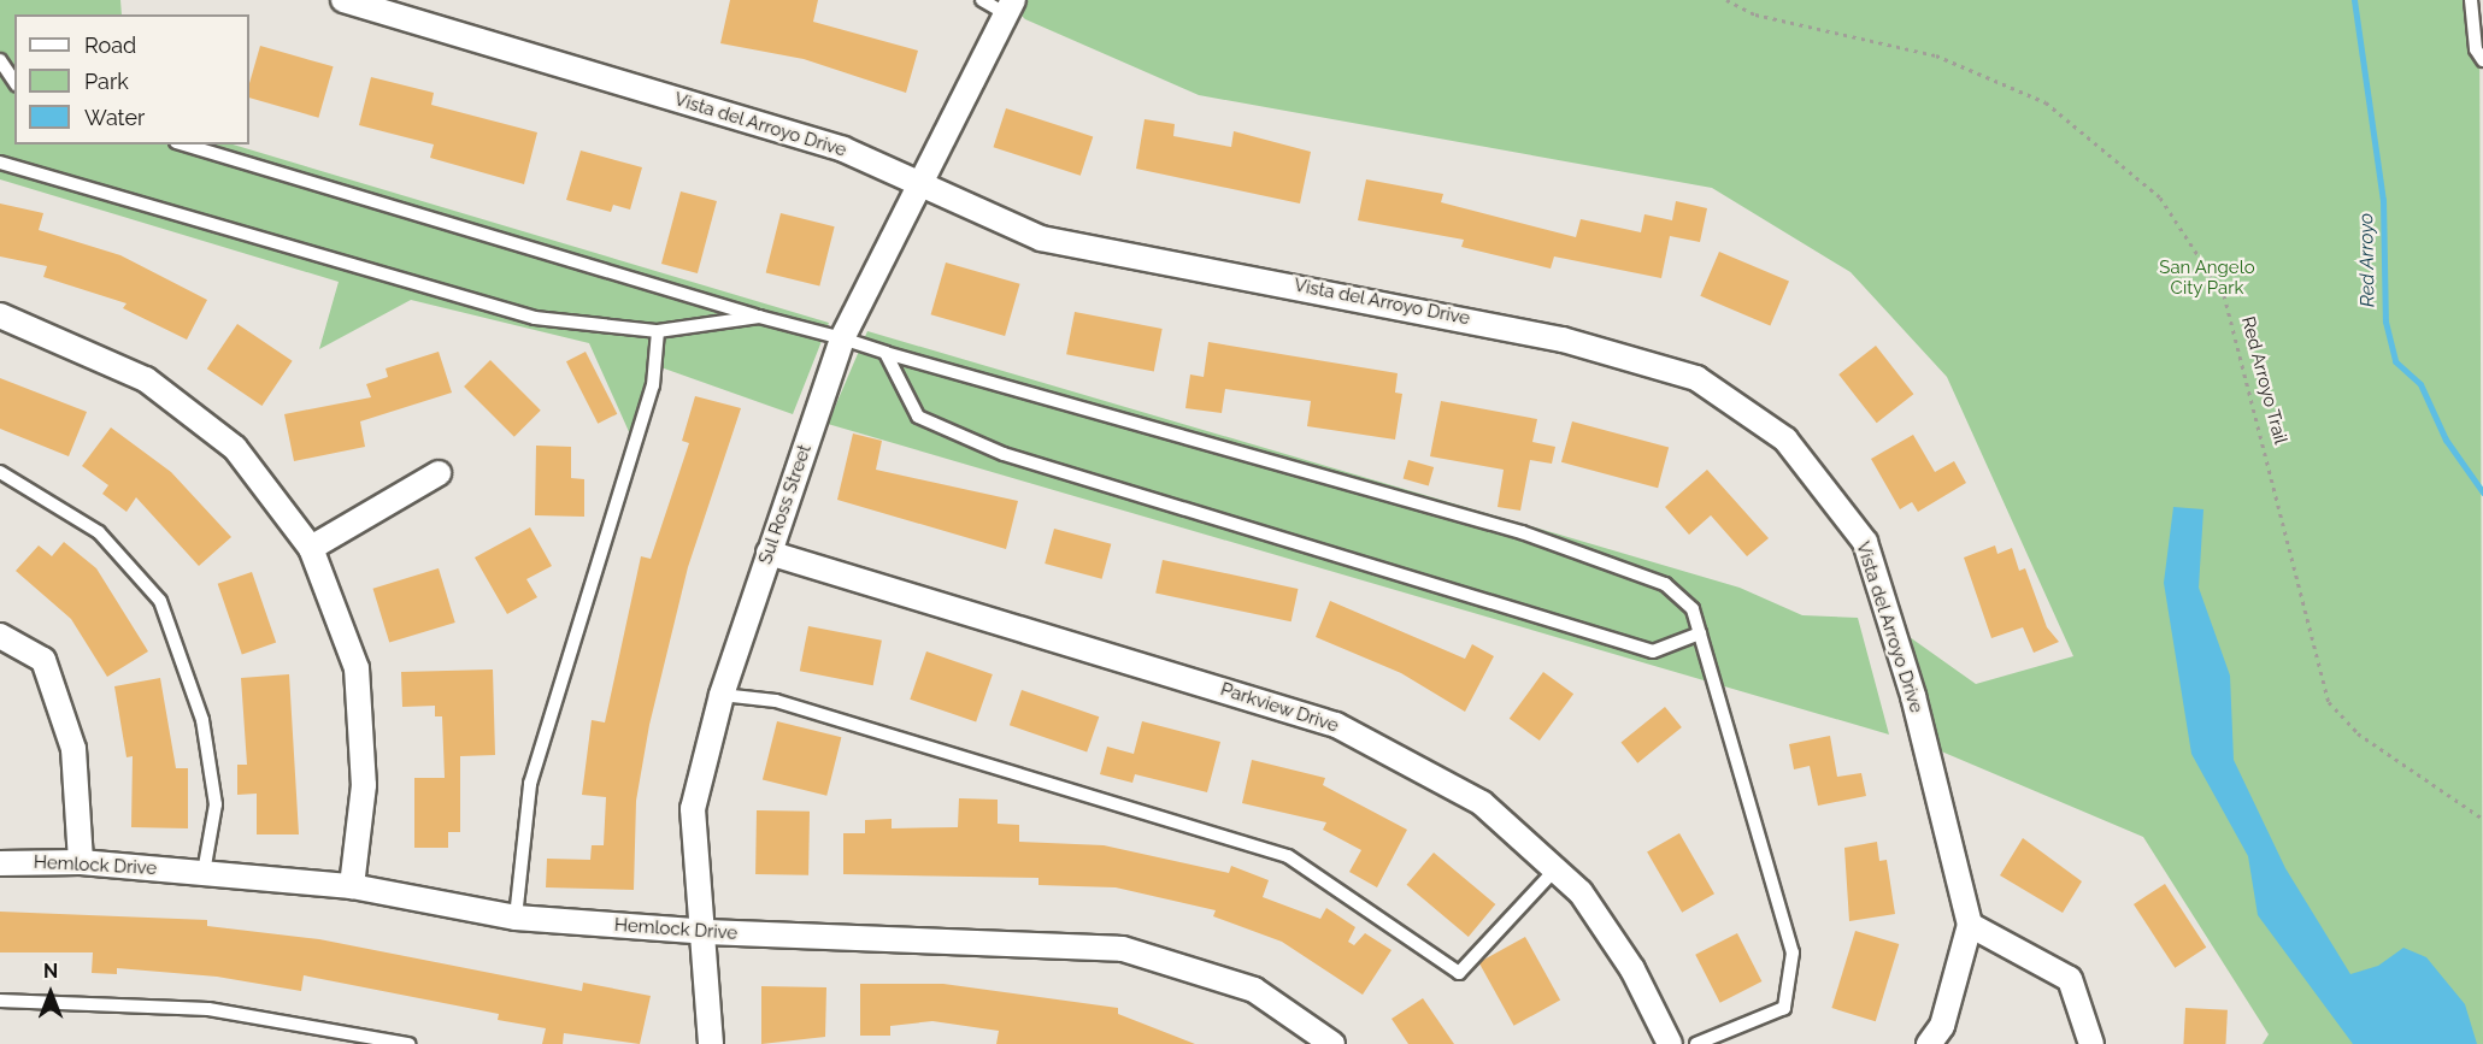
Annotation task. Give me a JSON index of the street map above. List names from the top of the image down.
{
  "streets": {
    "street": [
      "Vista del Arroyo Drive",
      "Sul Ross Street",
      "Parkview Drive",
      "Hemlock Drive"
    ],
    "path": ["Red Arroyo Trail"]
  },
  "crossings": [
    ["Vista del Arroyo Drive", "Sul Ross Street"],
    ["Sul Ross Street", "Parkview Drive"],
    ["Sul Ross Street", "Hemlock Drive"]
  ],
  "water": ["Red Arroyo"],
  "parks": ["San Angelo City Park"],
  "legend": ["Road", "Park", "Water"],
  "north": "top"
}
